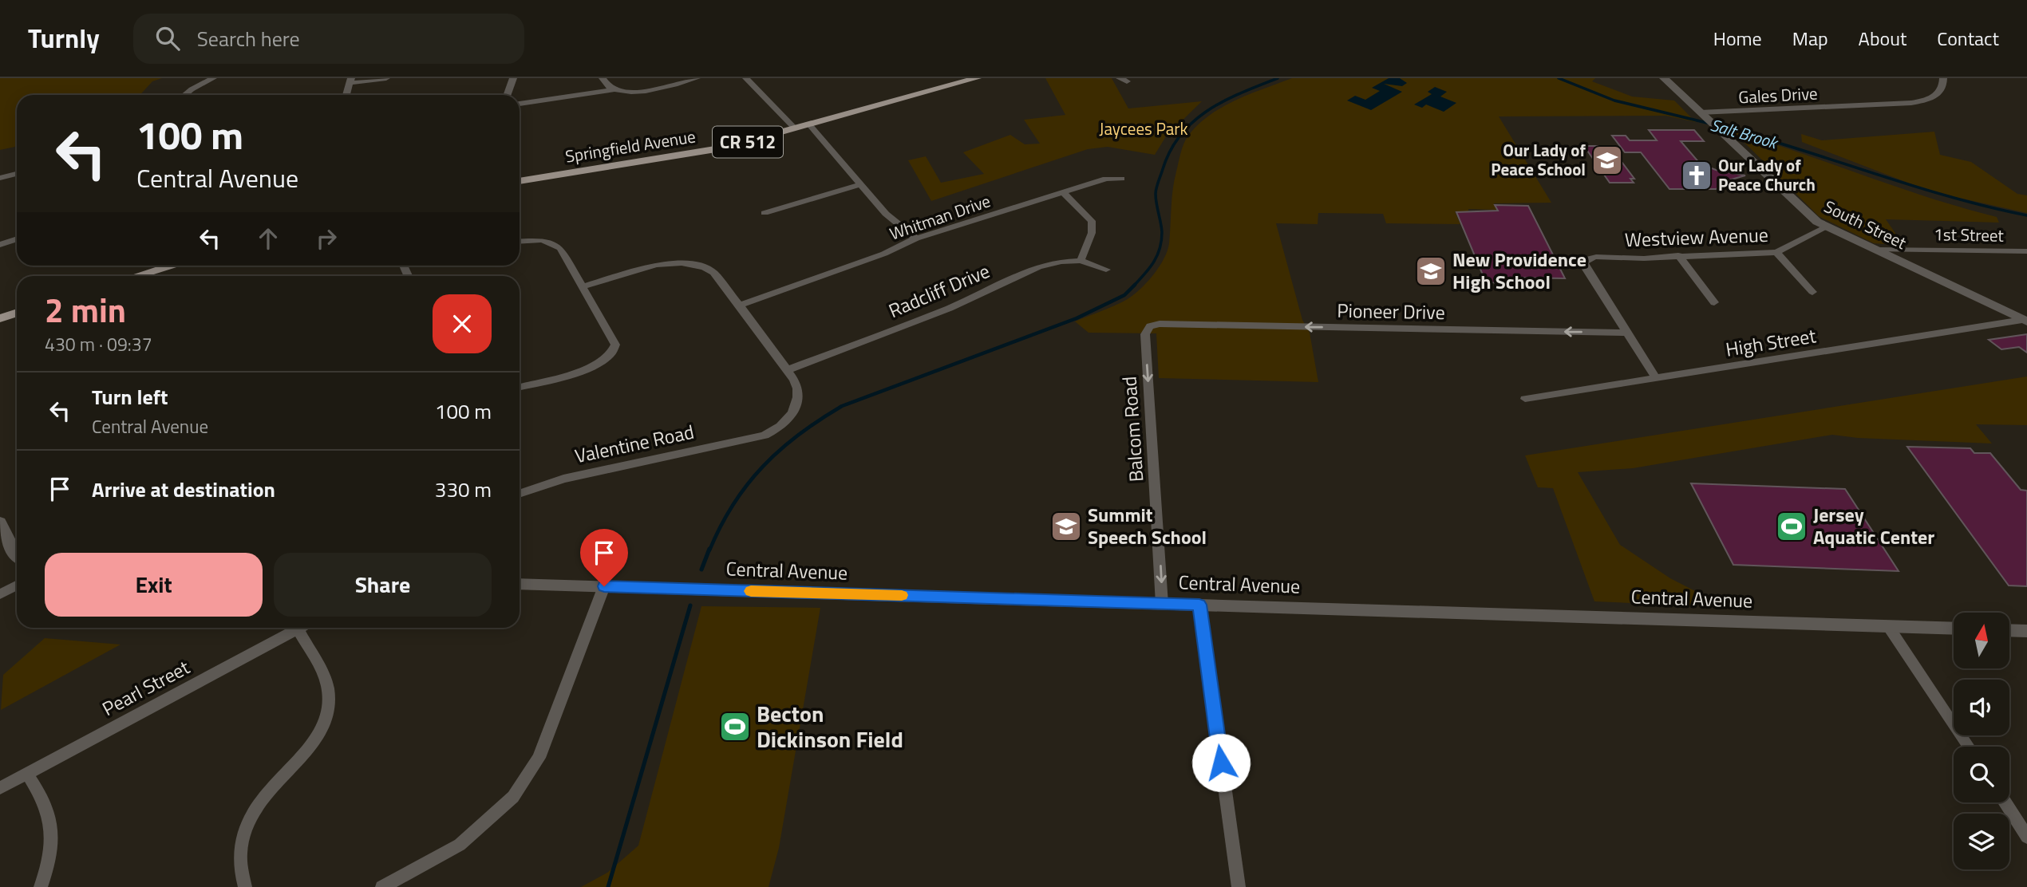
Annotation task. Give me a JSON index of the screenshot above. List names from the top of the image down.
{
  "streets": {
    "main road": ["CR 512", "Springfield Avenue"],
    "street": [
      "Gales Drive",
      "Whitman Drive",
      "South Street",
      "1st Street",
      "Westview Avenue",
      "Radcliff Drive",
      "Pioneer Drive",
      "High Street",
      "Balcom Road",
      "Valentine Road",
      "Central Avenue",
      "Pearl Street"
    ]
  },
  "crossings": [
    ["Gales Drive", "South Street"],
    ["South Street", "1st Street"],
    ["South Street", "Westview Avenue"],
    ["South Street", "High Street"],
    ["Westview Avenue", "Pioneer Drive"],
    ["Radcliff Drive", "Valentine Road"],
    ["Pioneer Drive", "Balcom Road"],
    ["Balcom Road", "Central Avenue"]
  ],
  "one_way": ["Pioneer Drive", "Balcom Road"],
  "water": ["Salt Brook"],
  "parks": ["Jaycees Park"],
  "places": {
    "school or university": ["Our Lady of Peace School", "New Providence High School", "Summit Speech School"],
    "church": ["Our Lady of Peace Church"],
    "sports": ["Jersey Aquatic Center", "Becton Dickinson Field"]
  },
  "north": "top",
  "page": {
    "header": "Turnly",
    "search": "Search here",
    "nav": [
      "Home",
      "Map",
      "About",
      "Contact"
    ],
    "turn": ["100 m", "Central Avenue"],
    "heading": ["2 min", "430 m · 09:37"],
    "list": [
      {
        "name": "Turn left",
        "note": "Central Avenue",
        "value": "100 m"
      },
      {
        "name": "Arrive at destination",
        "value": "330 m"
      }
    ],
    "buttons": ["Exit", "Share"]
  }
}
